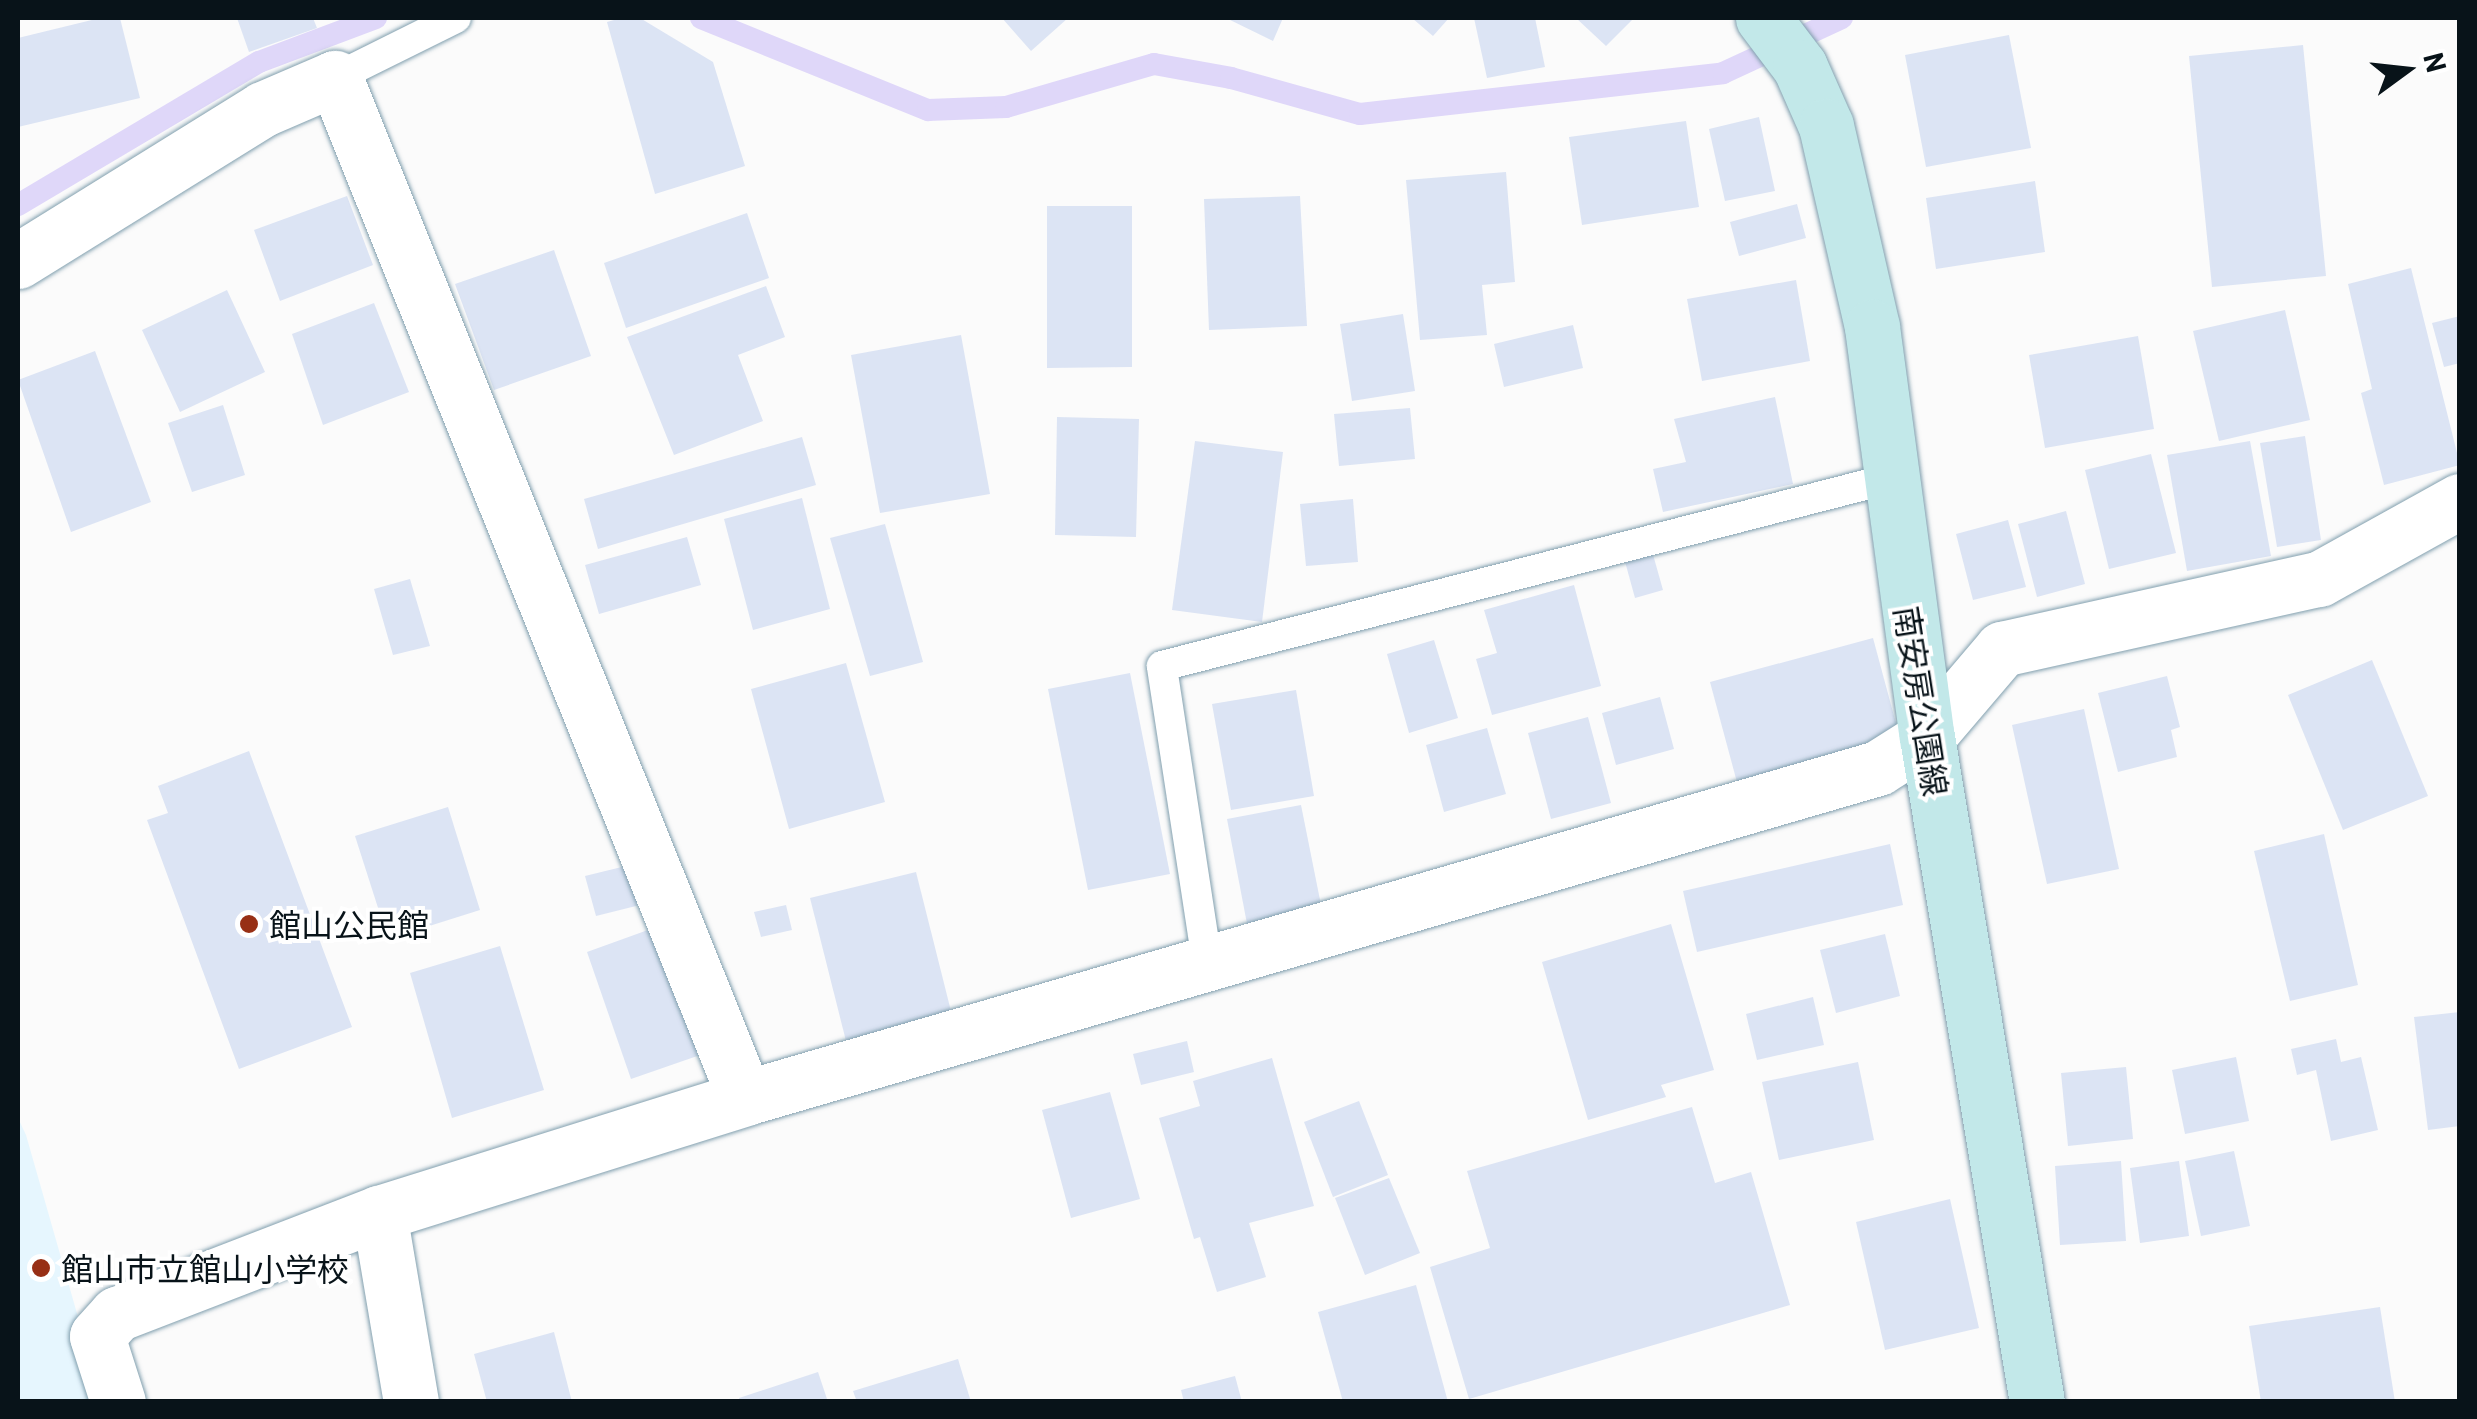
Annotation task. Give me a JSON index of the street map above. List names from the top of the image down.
{
  "streets": {
    "main road": ["南安房公園線"]
  },
  "places": ["館山公民館", "館山市立館山小学校"],
  "north": "right"
}
